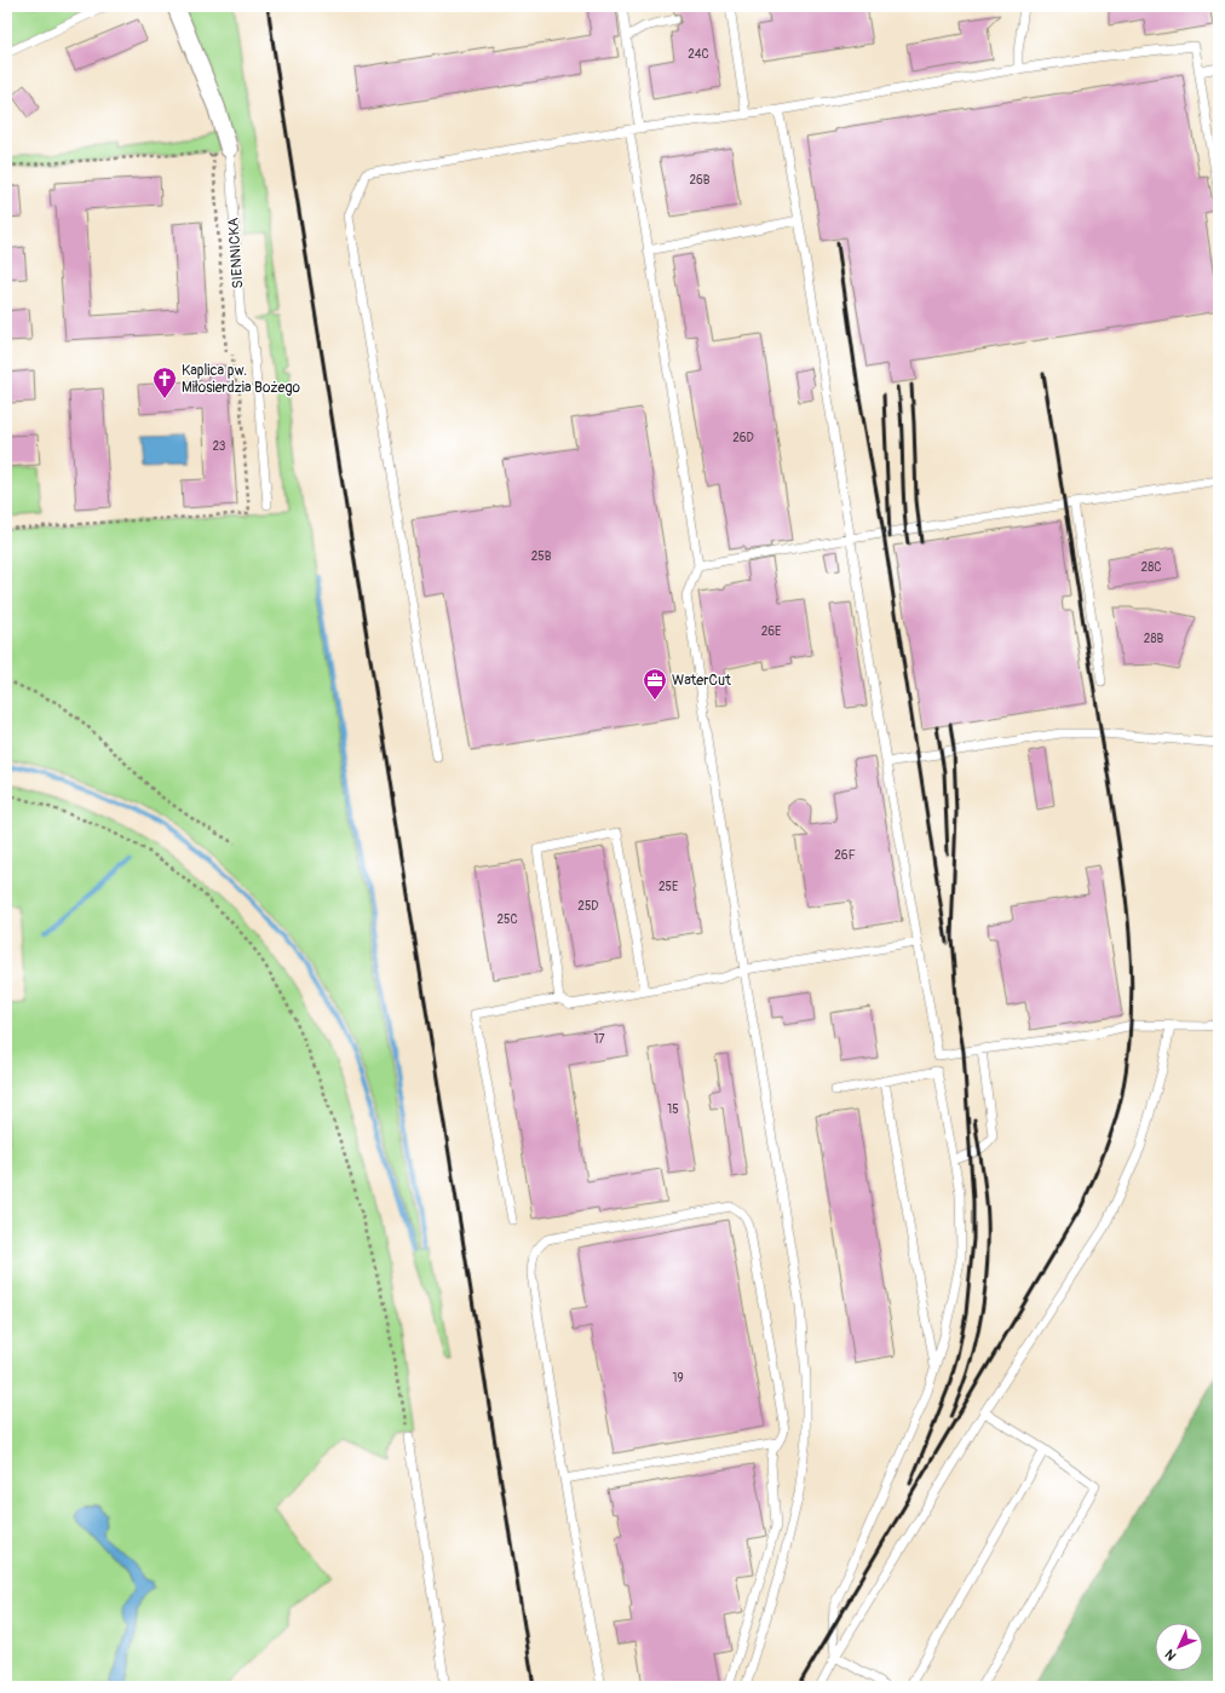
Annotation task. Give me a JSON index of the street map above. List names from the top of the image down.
{
  "streets": {
    "street": ["SIENNICKA"]
  },
  "places": {
    "church": ["Kaplica pw. Miłosierdzia Bożego"],
    "office": ["WaterCut"]
  },
  "house_numbers": [
    "24C",
    "26B",
    "26D",
    "23",
    "25B",
    "28C",
    "26E",
    "28B",
    "26F",
    "25E",
    "25D",
    "25C",
    "17",
    "15",
    "19"
  ],
  "north": "bottom left"
}
